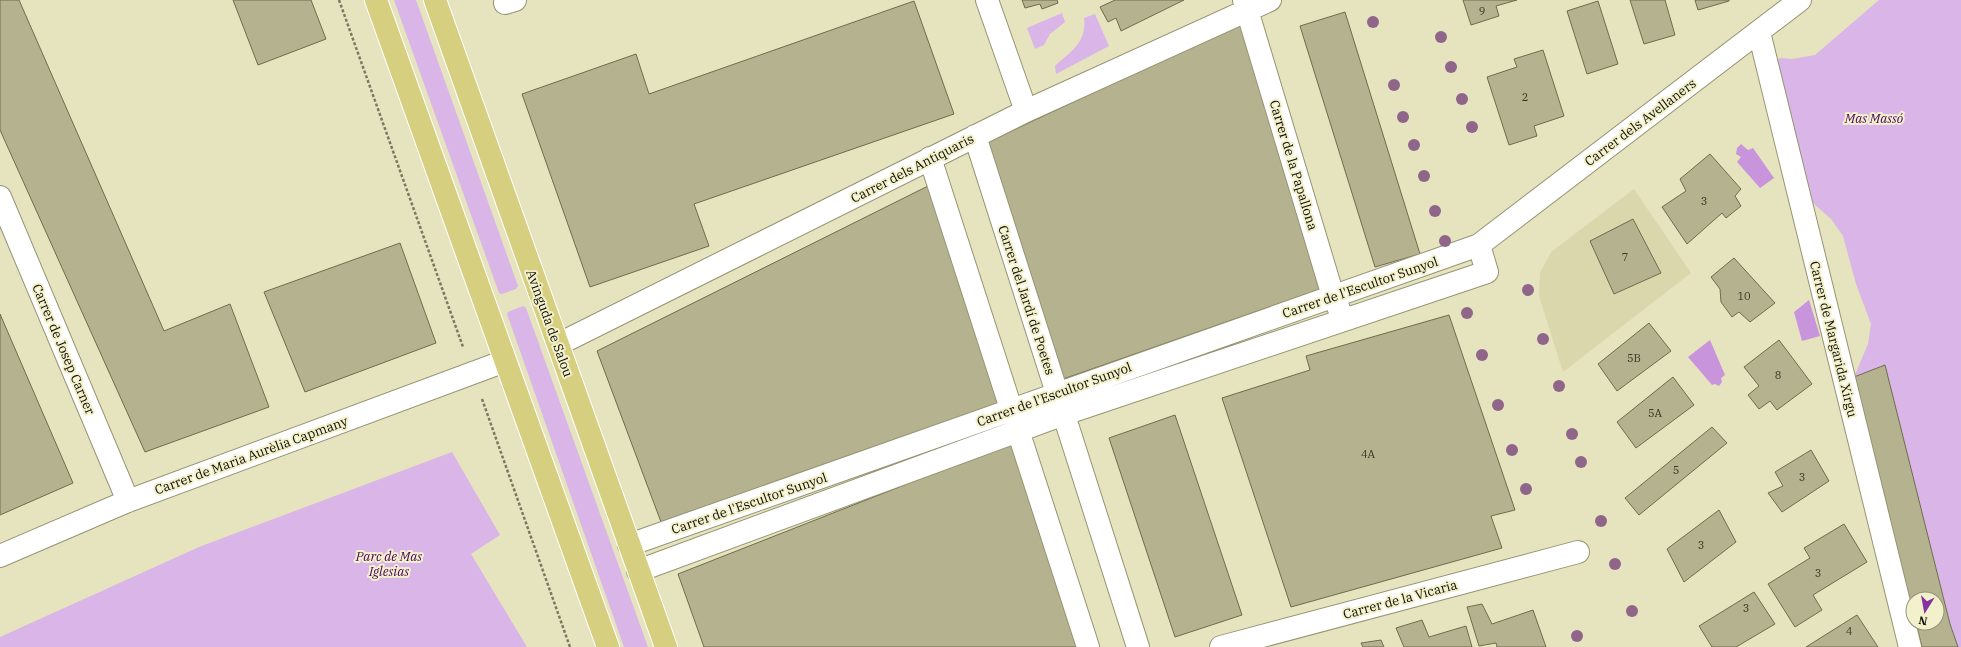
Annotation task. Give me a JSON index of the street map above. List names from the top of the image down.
{
  "streets": {
    "main road": ["Avinguda de Salou"],
    "street": [
      "Carrer dels Avellaners",
      "Carrer de la Papallona",
      "Carrer dels Antiquaris",
      "Carrer de l'Escultor Sunyol",
      "Carrer del Jardí de Poetes",
      "Carrer de Margarida Xirgu",
      "Carrer de Josep Carner",
      "Carrer de Maria Aurèlia Capmany",
      "Carrer de la Vicaria"
    ]
  },
  "crossings": [
    ["Carrer dels Avellaners", "Carrer de l'Escultor Sunyol"],
    ["Carrer dels Avellaners", "Carrer de Margarida Xirgu"],
    ["Carrer de la Papallona", "Carrer dels Antiquaris"],
    ["Carrer de la Papallona", "Carrer de l'Escultor Sunyol"],
    ["Carrer dels Antiquaris", "Carrer del Jardí de Poetes"],
    ["Carrer dels Antiquaris", "Avinguda de Salou"],
    ["Carrer de l'Escultor Sunyol", "Carrer del Jardí de Poetes"],
    ["Carrer de l'Escultor Sunyol", "Avinguda de Salou"],
    ["Carrer de Josep Carner", "Carrer de Maria Aurèlia Capmany"]
  ],
  "parks": ["Mas Massó", "Parc de Mas Iglesias"],
  "house_numbers": [
    "9",
    "2",
    "3",
    "7",
    "10",
    "5B",
    "8",
    "5A",
    "4A",
    "5",
    "3",
    "3",
    "3",
    "3",
    "4"
  ],
  "north": "bottom"
}
